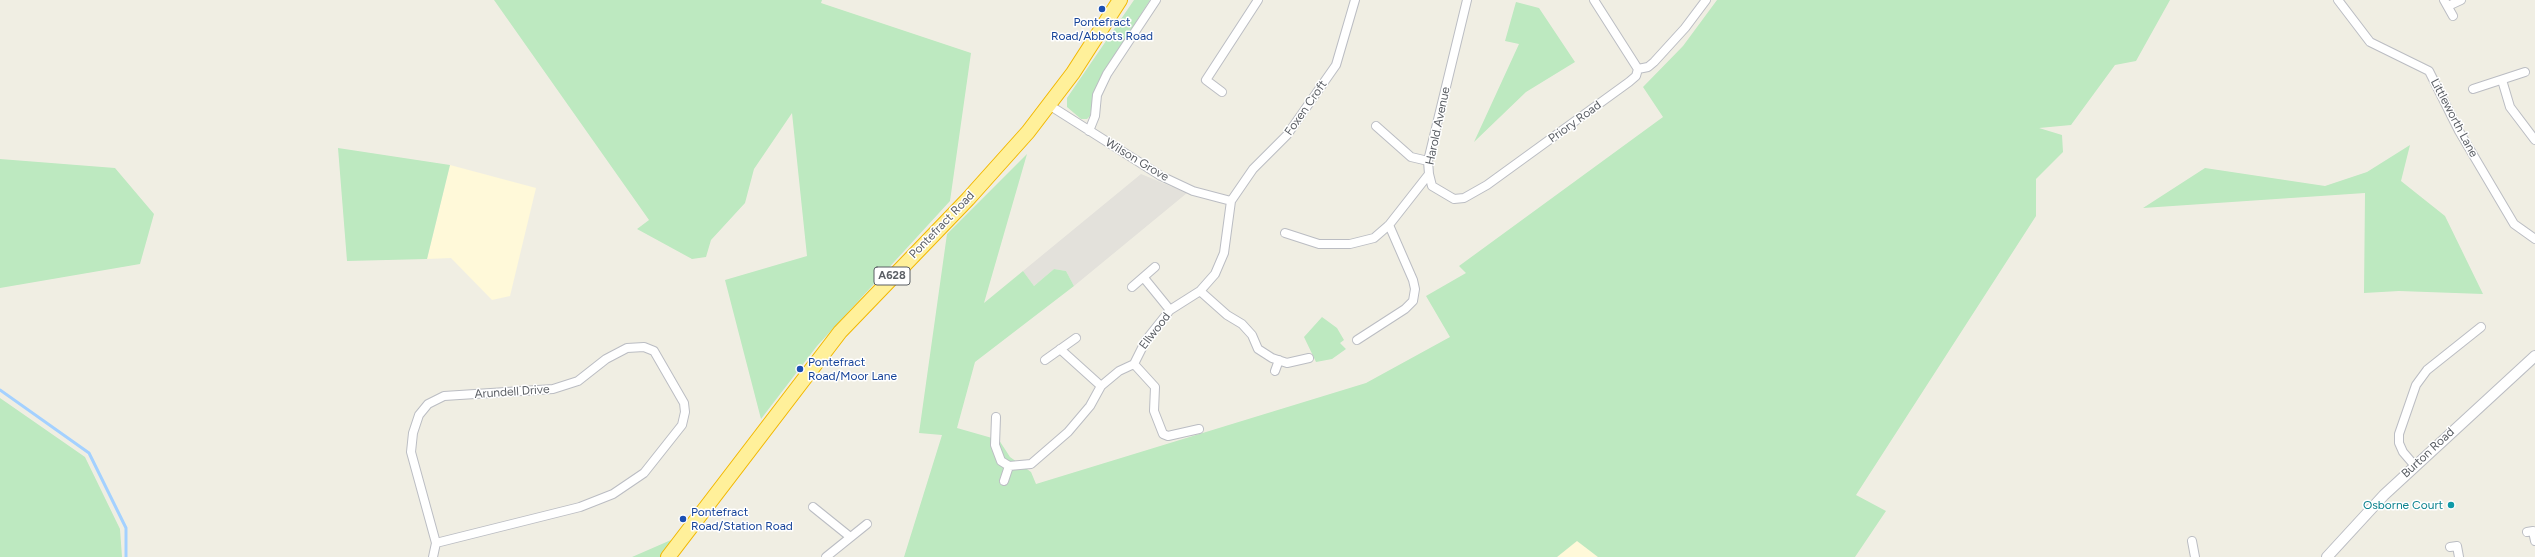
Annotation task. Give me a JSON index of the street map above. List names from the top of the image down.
{
  "streets": {
    "highway": ["Pontefract Road", "A628"],
    "street": [
      "Foxen Croft",
      "Littleworth Lane",
      "Priory Road",
      "Harold Avenue",
      "Wilson Grove",
      "Ellwood",
      "Arundell Drive",
      "Burton Road"
    ]
  },
  "crossings": [
    ["Foxen Croft", "Wilson Grove"],
    ["Foxen Croft", "Ellwood"],
    ["Priory Road", "Harold Avenue"],
    ["Wilson Grove", "Pontefract Road"],
    ["Wilson Grove", "Ellwood"]
  ],
  "places": [
    "Pontefract Road/Abbots Road",
    "Pontefract Road/Moor Lane",
    "Osborne Court",
    "Pontefract Road/Station Road"
  ]
}
